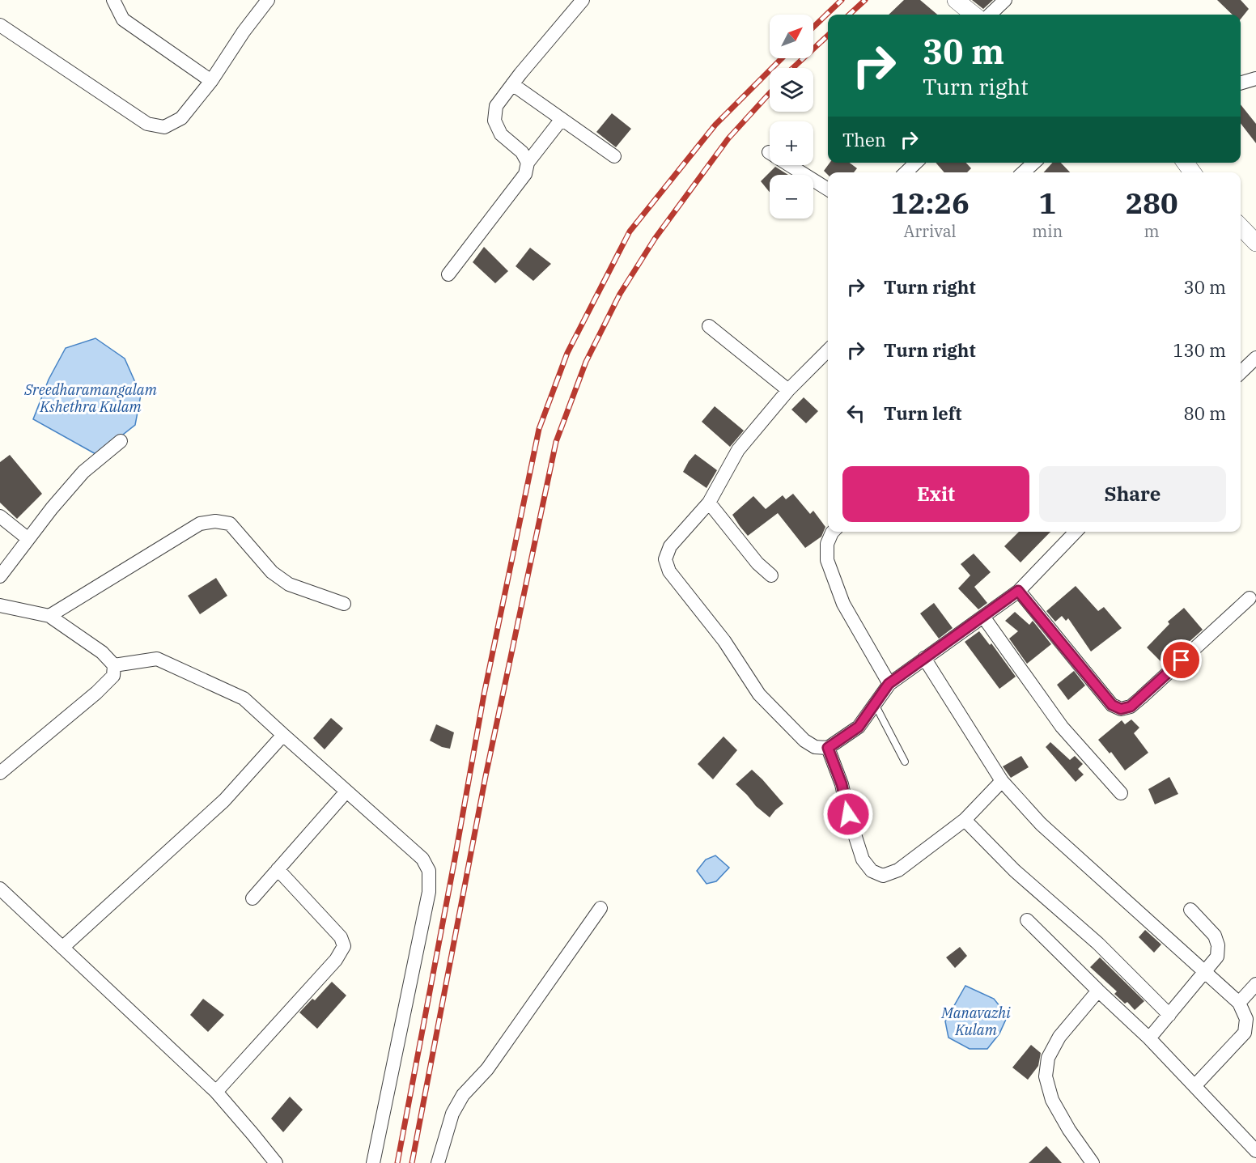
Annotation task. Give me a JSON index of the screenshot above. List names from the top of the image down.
{
  "water": ["Sreedharamangalam Kshethra Kulam", "Manavazhi Kulam"],
  "north": "top right",
  "page": {
    "map_buttons": ["+", "−"],
    "turn": ["30 m", "Turn right"],
    "then": "Then",
    "eta": [
      "12:26",
      "Arrival",
      "1",
      "min",
      "280",
      "m"
    ],
    "list": [
      {
        "name": "Turn right",
        "value": "30 m"
      },
      {
        "name": "Turn right",
        "value": "130 m"
      },
      {
        "name": "Turn left",
        "value": "80 m"
      }
    ],
    "buttons": ["Exit", "Share"]
  }
}
